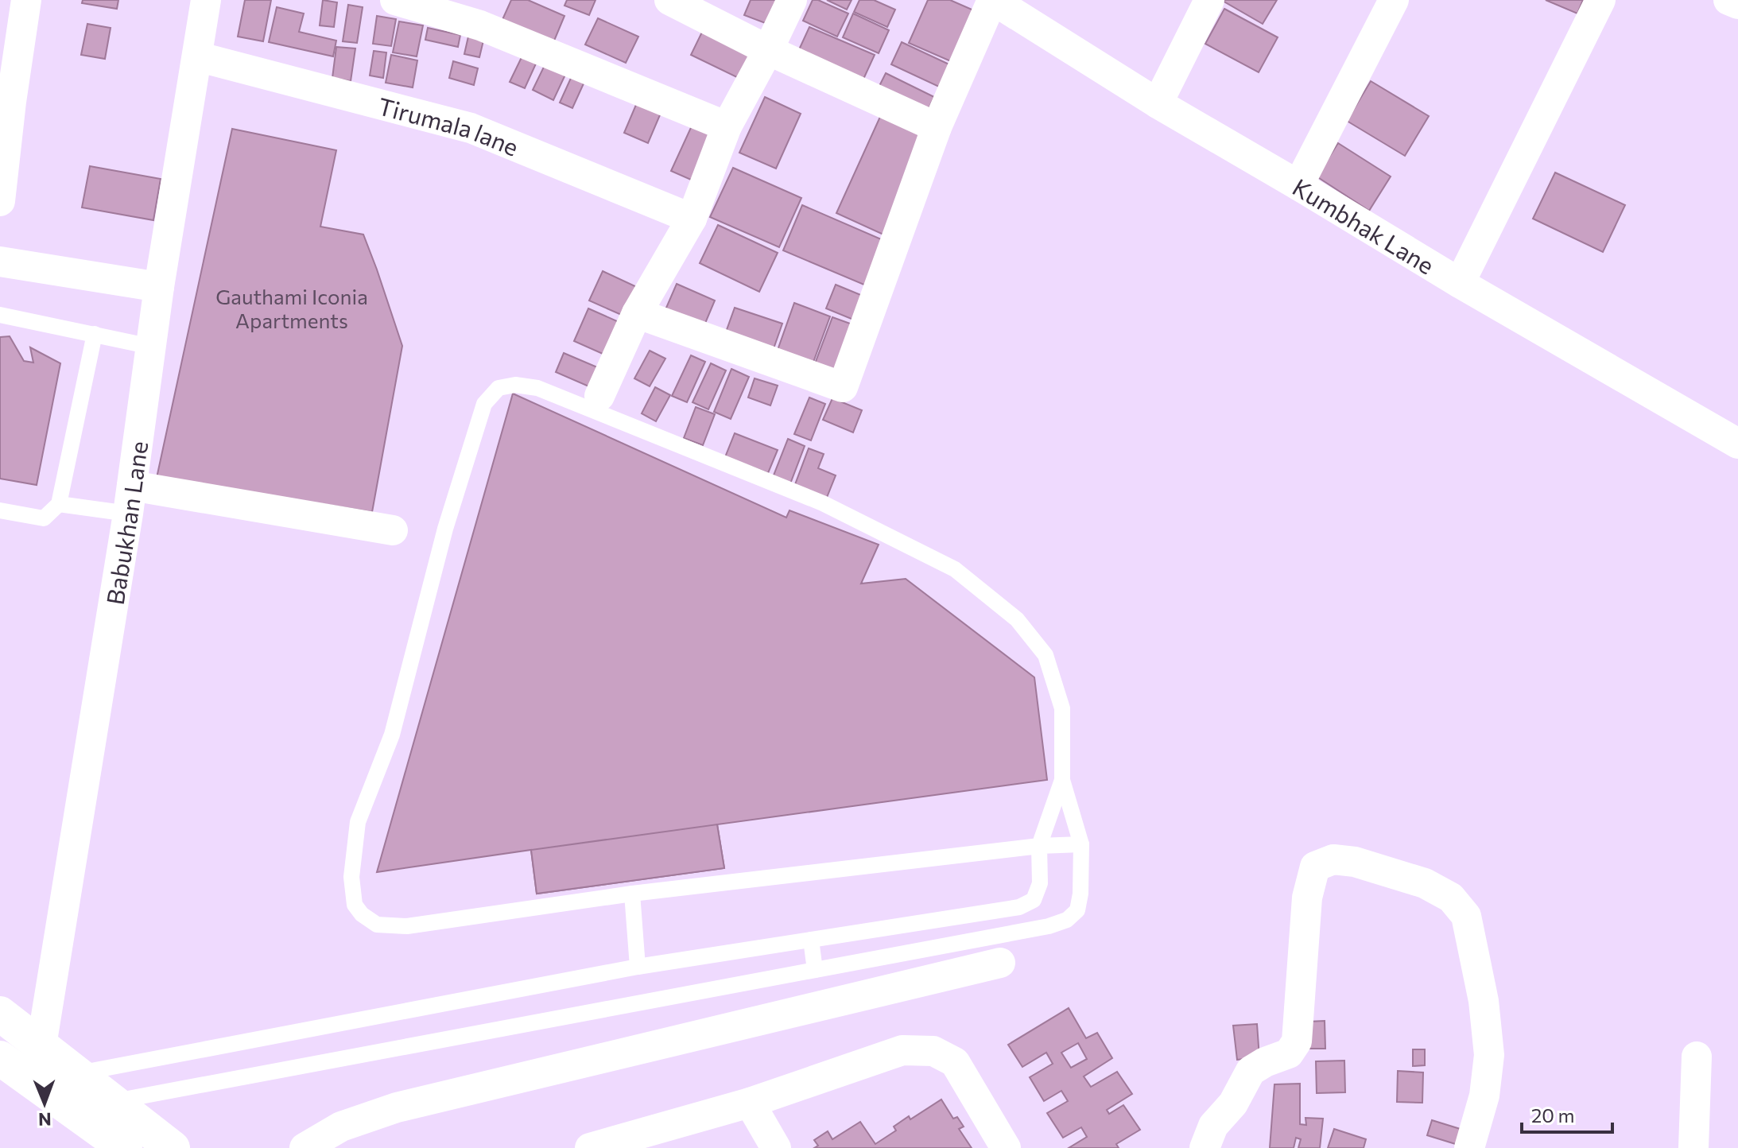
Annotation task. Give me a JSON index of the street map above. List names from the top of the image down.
{
  "streets": {
    "street": ["Tirumala lane", "Kumbhak Lane", "Babukhan Lane"]
  },
  "crossings": [
    ["Tirumala lane", "Babukhan Lane"]
  ],
  "house_numbers": ["Gauthami Iconia Apartments"],
  "scale_bar": "20 m",
  "north": "bottom"
}
